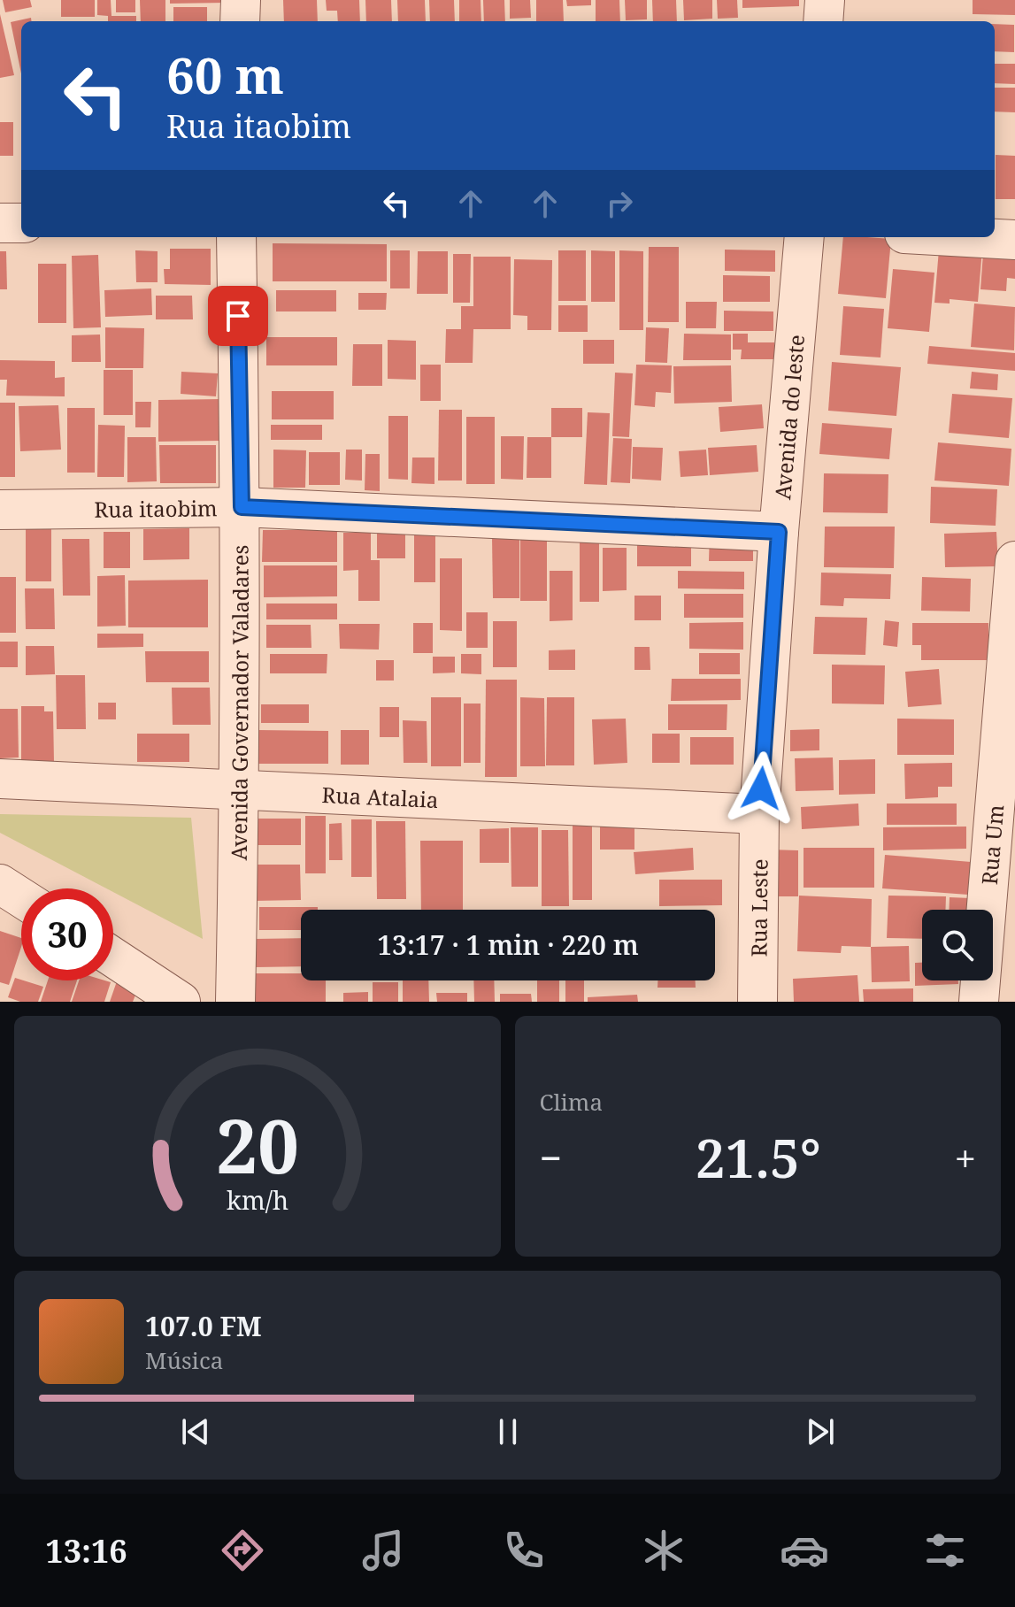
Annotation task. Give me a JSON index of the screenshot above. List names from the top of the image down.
{
  "streets": {
    "street": [
      "Avenida do leste",
      "Rua itaobim",
      "Avenida Governador Valadares",
      "Rua Atalaia",
      "Rua Um",
      "Rua Leste"
    ]
  },
  "crossings": [
    ["Avenida do leste", "Rua itaobim"],
    ["Avenida do leste", "Rua Atalaia"],
    ["Avenida do leste", "Rua Leste"],
    ["Rua itaobim", "Avenida Governador Valadares"],
    ["Avenida Governador Valadares", "Rua Atalaia"],
    ["Rua Atalaia", "Rua Leste"]
  ],
  "page": {
    "turn": ["60 m", "Rua itaobim"],
    "limit": "30",
    "trip": "13:17 · 1 min · 220 m",
    "tile": "Clima",
    "heat": ["−", "21.5°", "+"],
    "song": ["107.0 FM", "Música"],
    "tabs": "13:16",
    "gauge": ["20", "km/h"]
  }
}
